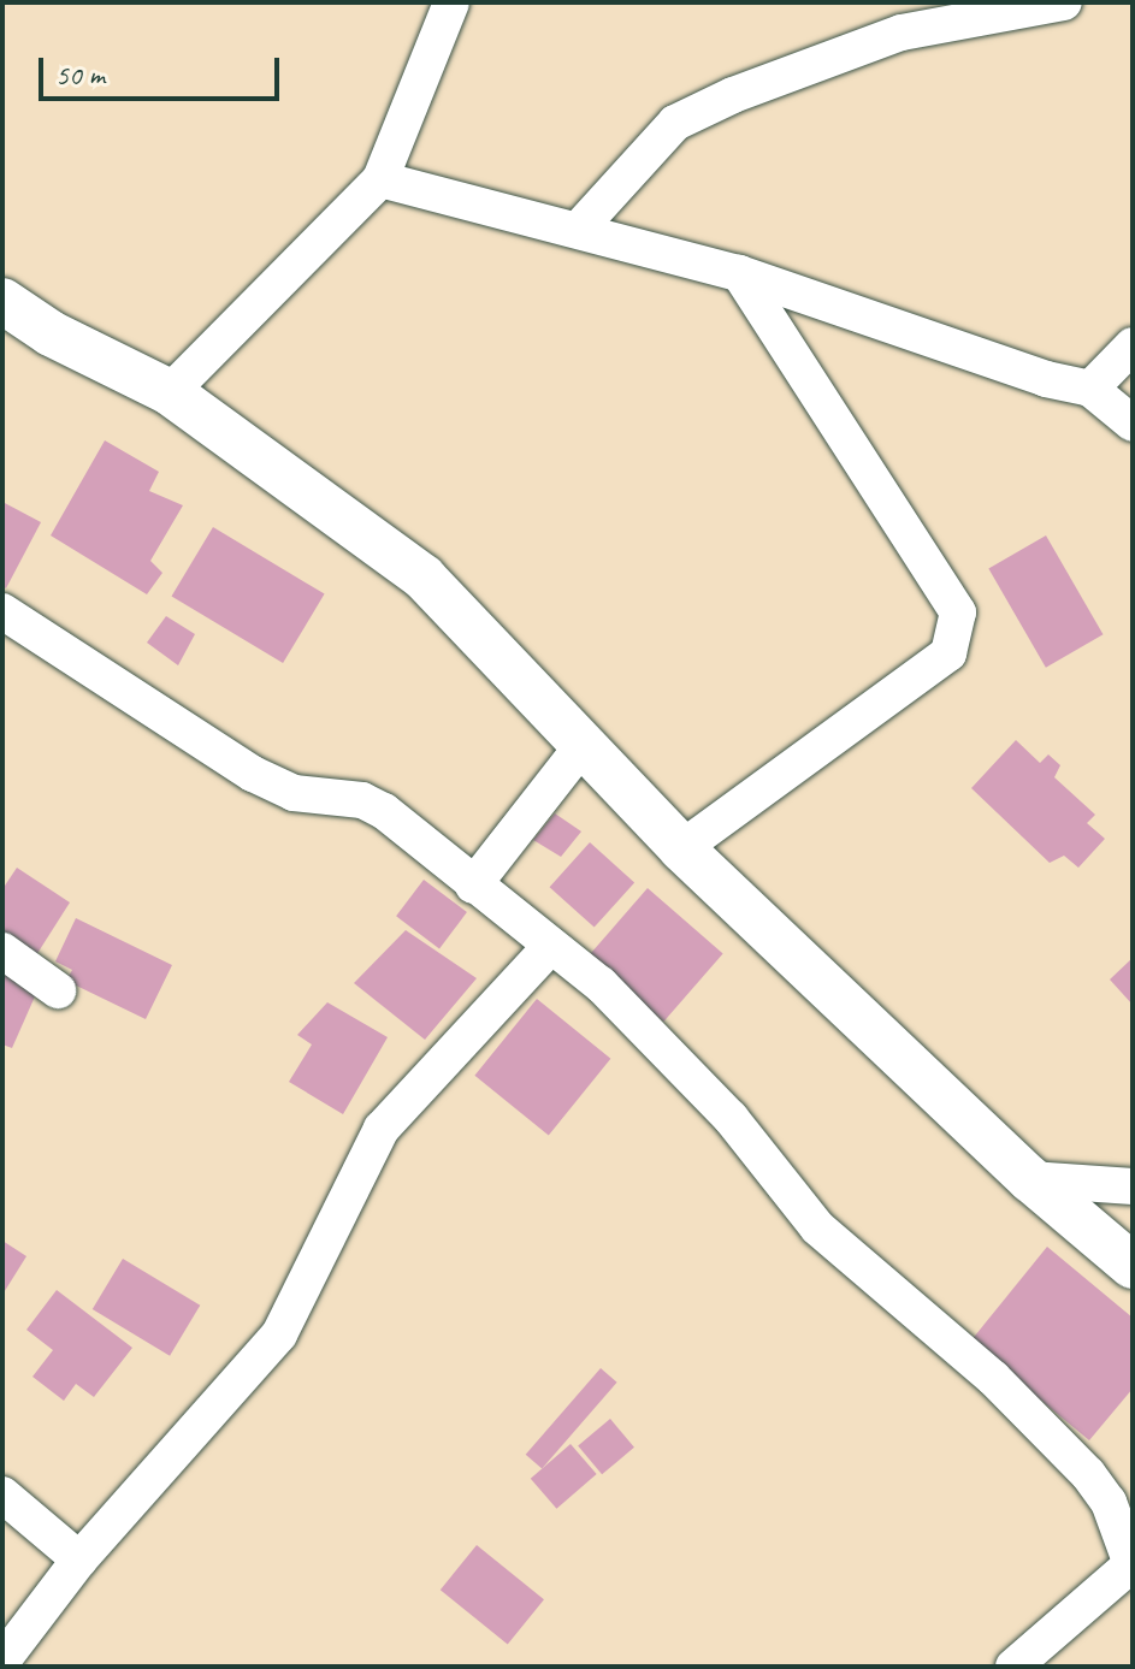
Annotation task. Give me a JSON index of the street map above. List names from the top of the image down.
{
  "scale_bar": "50 m"
}
